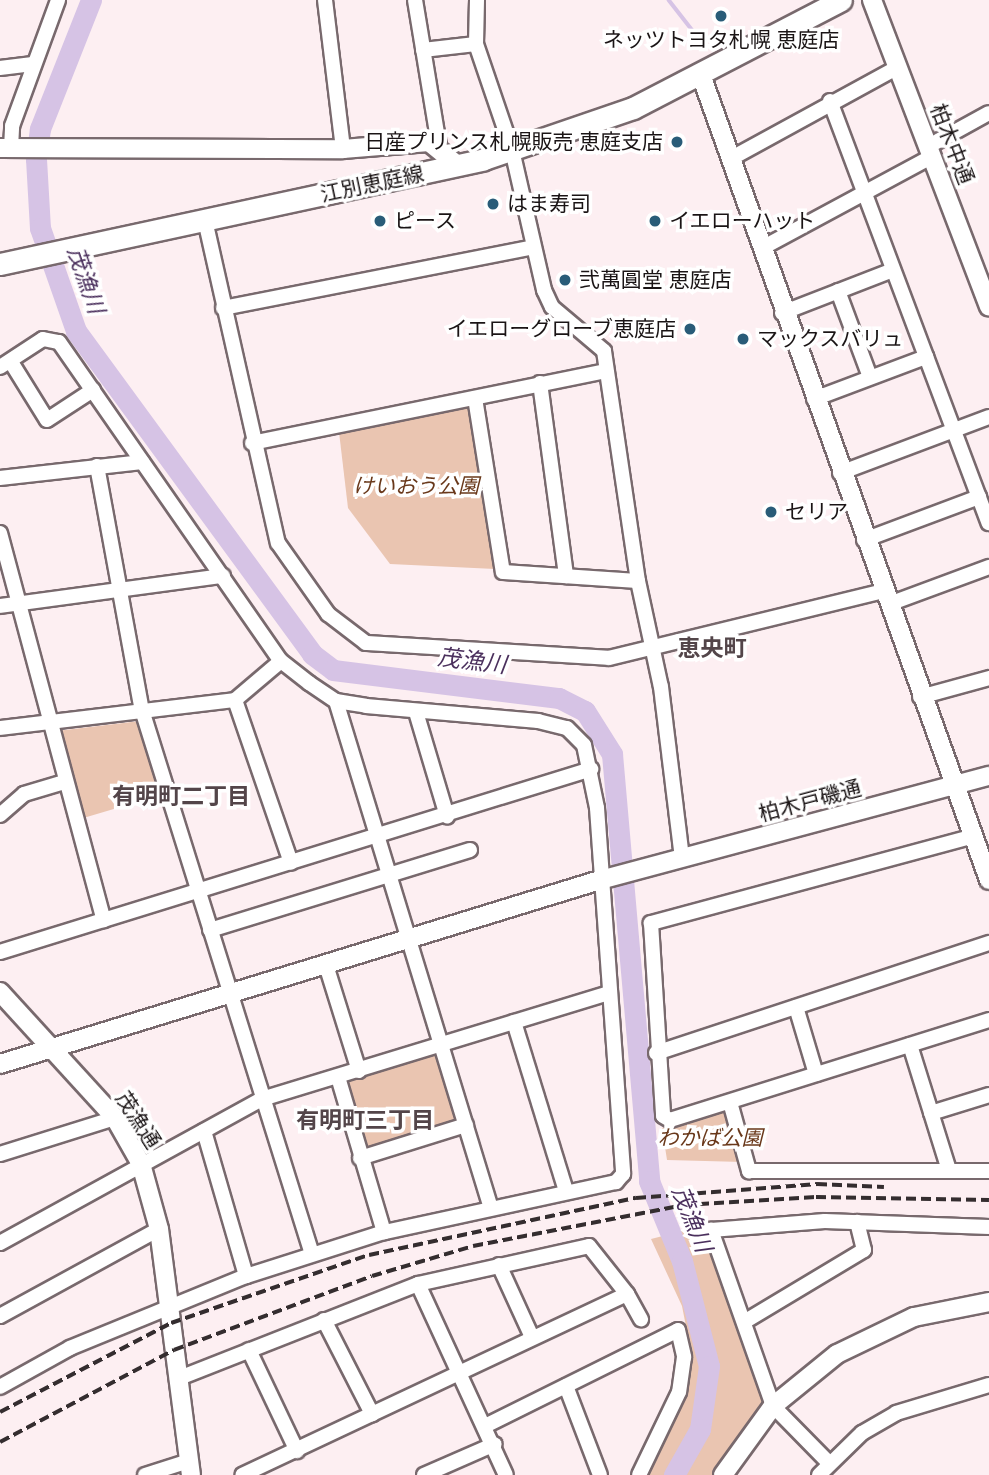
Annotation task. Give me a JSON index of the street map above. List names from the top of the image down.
{
  "streets": {
    "main road": ["江別恵庭線"],
    "street": ["柏木中通", "柏木戸磯通", "茂漁通"]
  },
  "crossings": [
    ["柏木戸磯通", "茂漁通"]
  ],
  "districts": ["恵央町", "有明町二丁目", "有明町三丁目"],
  "water": ["茂漁川"],
  "parks": ["けいおう公園", "わかば公園"],
  "places": [
    "ネッツトヨタ札幌 恵庭店",
    "日産プリンス札幌販売 恵庭支店",
    "はま寿司",
    "ピース",
    "イエローハット",
    "弐萬圓堂 恵庭店",
    "イエローグローブ恵庭店",
    "マックスバリュ",
    "セリア"
  ]
}
